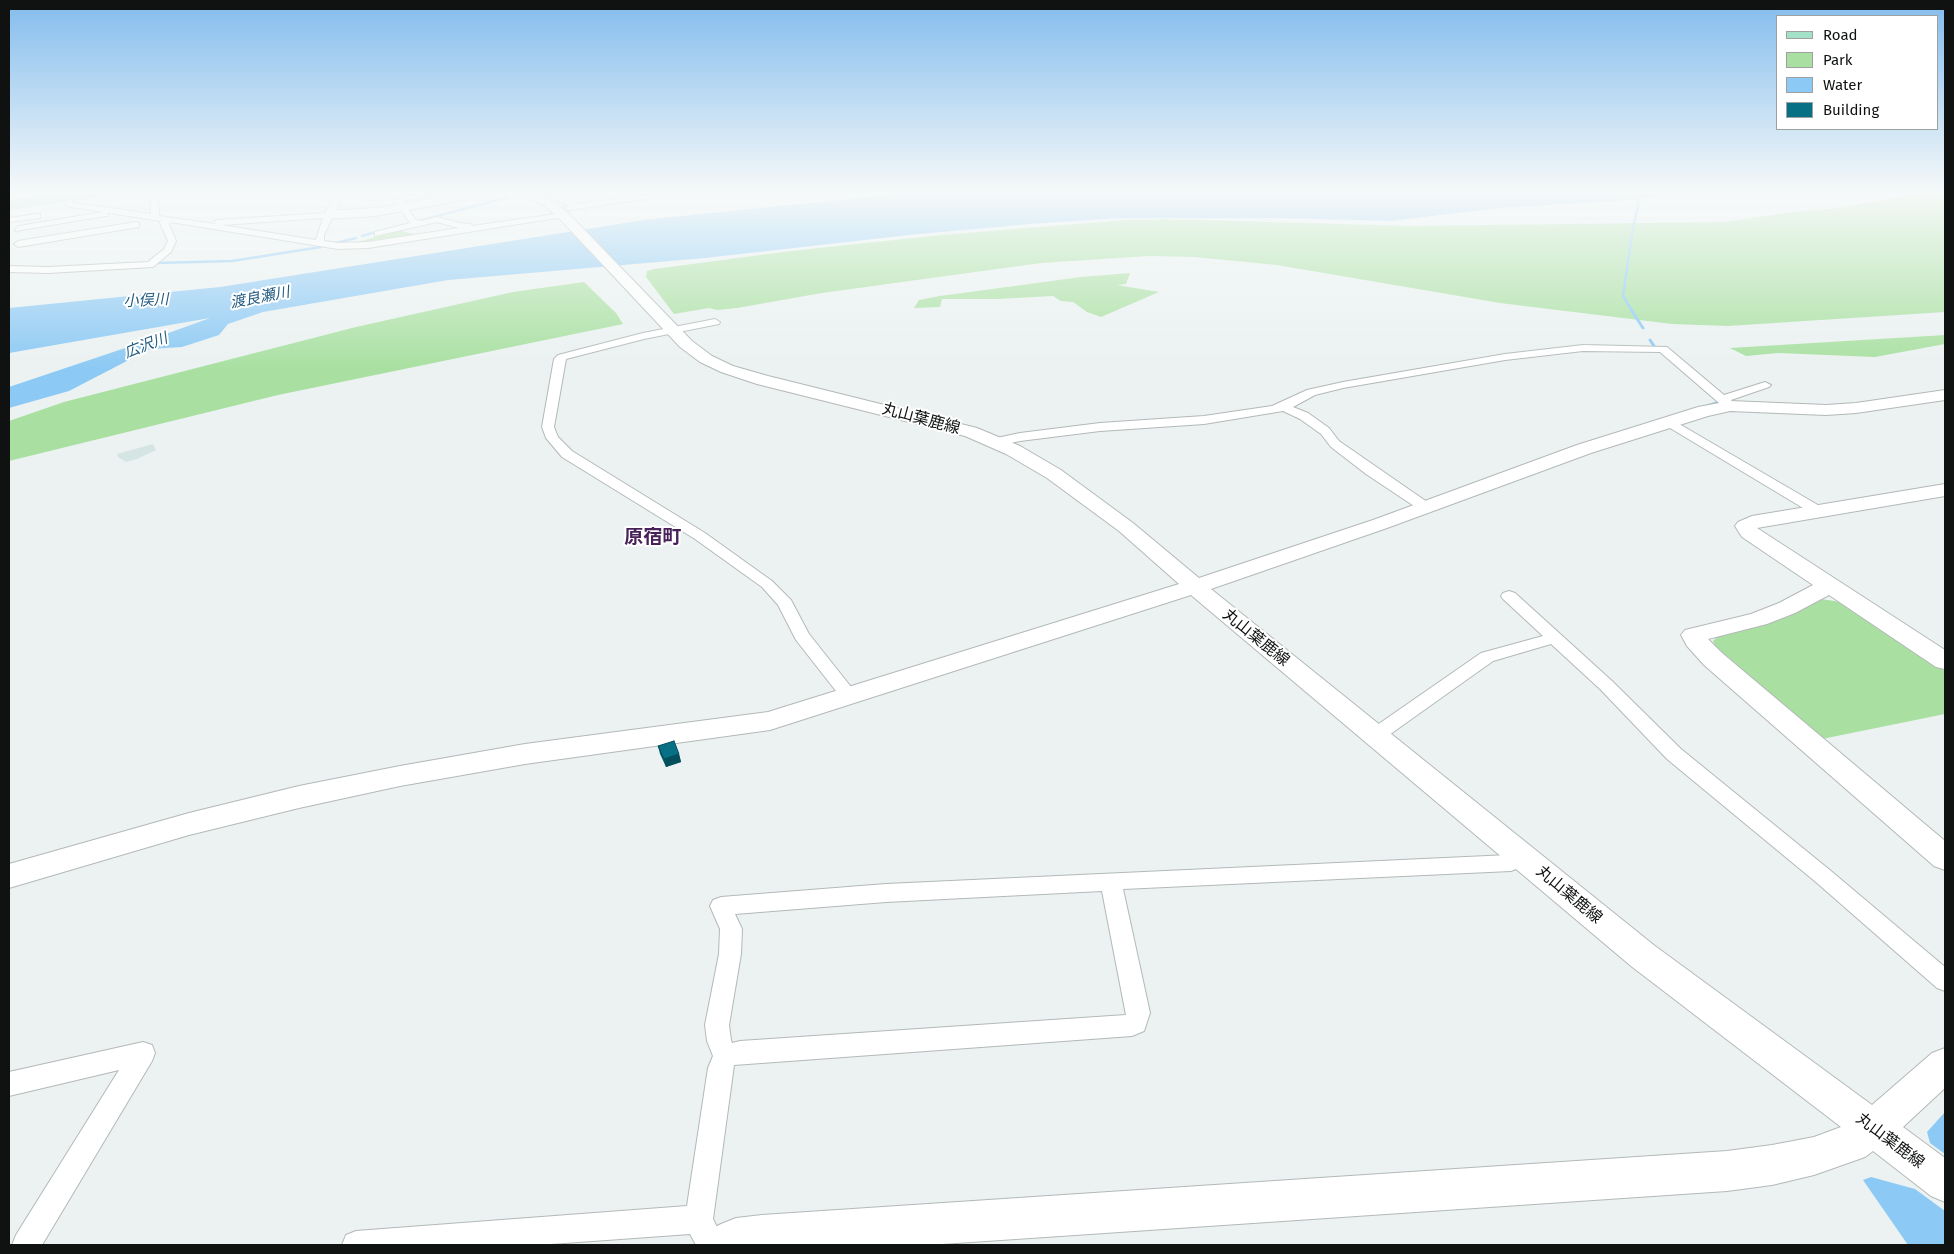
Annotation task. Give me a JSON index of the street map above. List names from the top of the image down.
{
  "streets": {
    "street": ["丸山葉鹿線"]
  },
  "districts": ["原宿町"],
  "water": ["渡良瀬川", "小俣川", "広沢川"],
  "legend": [
    "Road",
    "Park",
    "Water",
    "Building"
  ]
}
